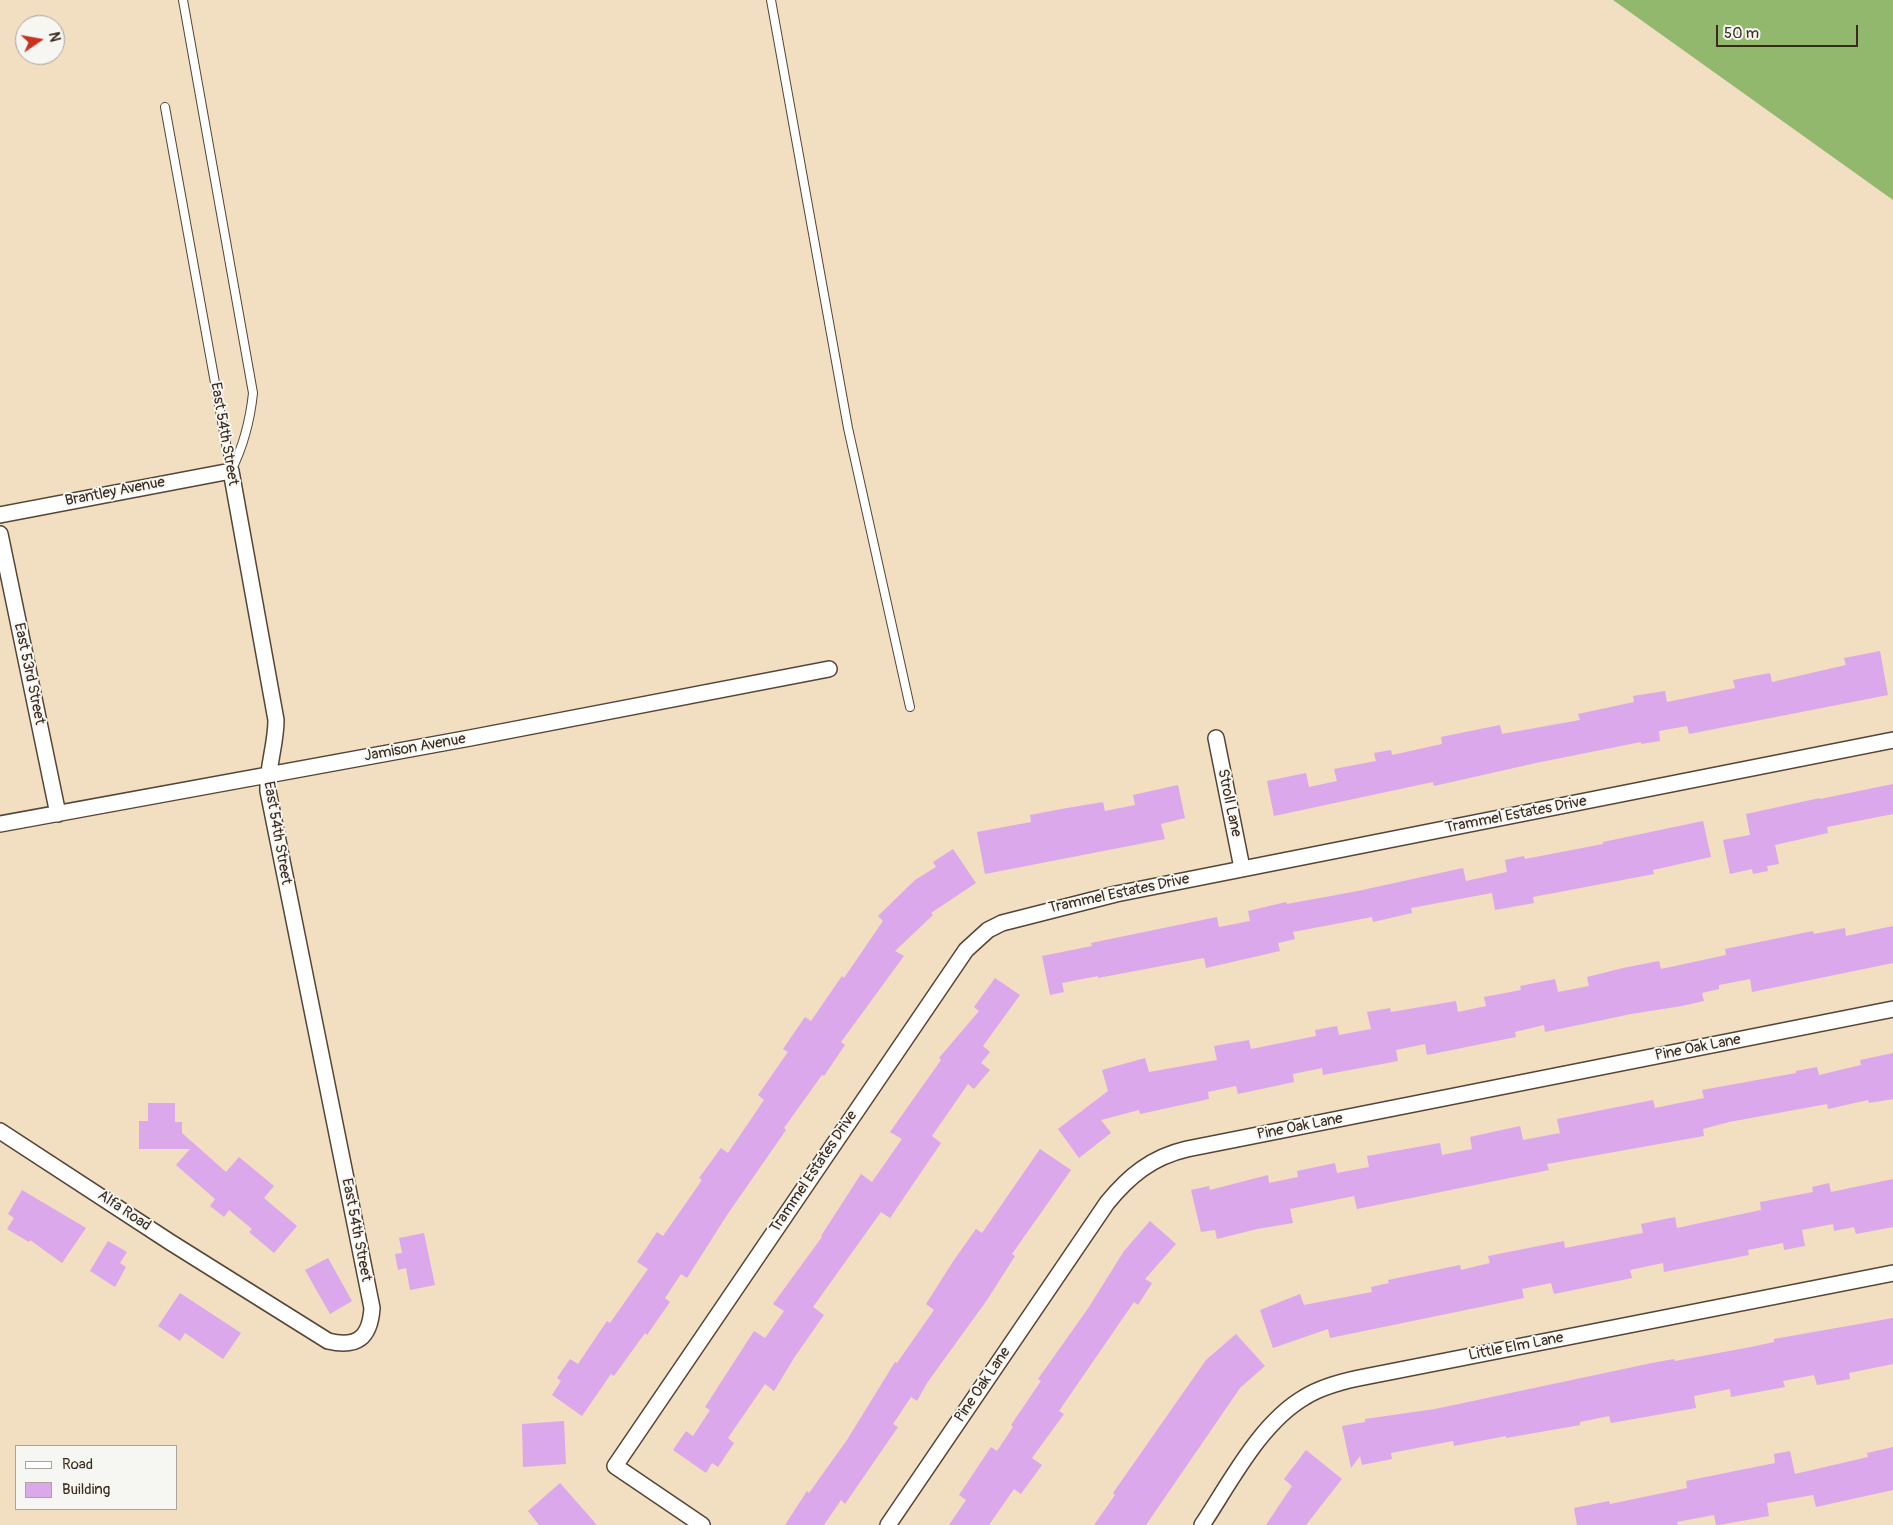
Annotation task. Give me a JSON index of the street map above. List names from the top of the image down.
{
  "streets": {
    "street": [
      "East 54th Street",
      "Brantley Avenue",
      "East 53rd Street",
      "Jamison Avenue",
      "Stroll Lane",
      "Trammel Estates Drive",
      "Pine Oak Lane",
      "Alfa Road",
      "Little Elm Lane"
    ]
  },
  "crossings": [
    ["East 54th Street", "Brantley Avenue"],
    ["East 54th Street", "Jamison Avenue"],
    ["East 54th Street", "Alfa Road"],
    ["East 53rd Street", "Jamison Avenue"],
    ["Stroll Lane", "Trammel Estates Drive"]
  ],
  "legend": ["Road", "Building"],
  "scale_bar": "50 m",
  "north": "right"
}
